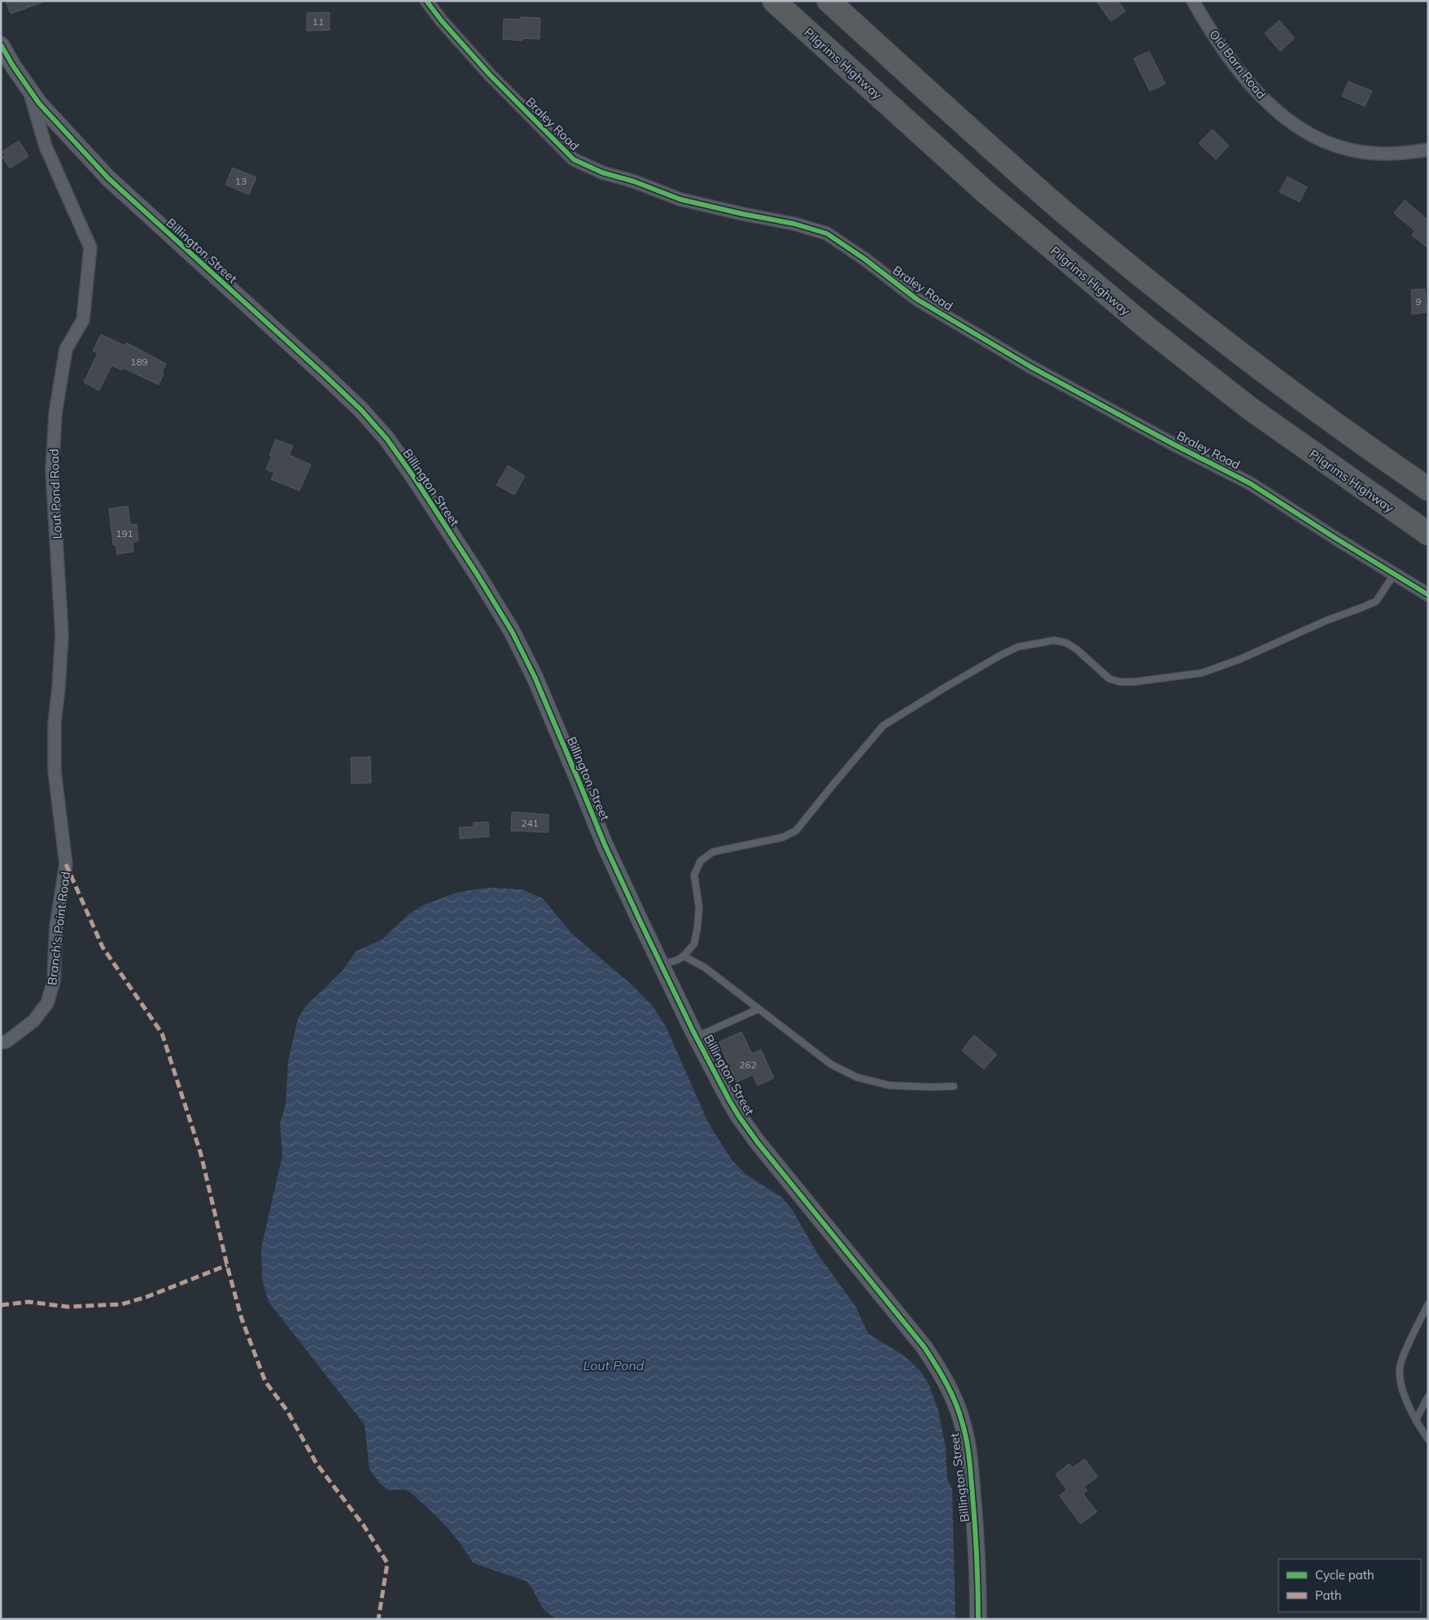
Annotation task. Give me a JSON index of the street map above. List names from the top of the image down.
{
  "streets": {
    "highway": ["Pilgrims Highway"],
    "street": [
      "Old Barn Road",
      "Braley Road",
      "Billington Street",
      "Lout Pond Road",
      "Branch's Point Road"
    ]
  },
  "crossings": [
    ["Billington Street", "Lout Pond Road"],
    ["Lout Pond Road", "Branch's Point Road"]
  ],
  "water": ["Lout Pond"],
  "house_numbers": [
    "11",
    "13",
    "9",
    "189",
    "191",
    "241",
    "262"
  ],
  "legend": ["Cycle path", "Path"]
}
